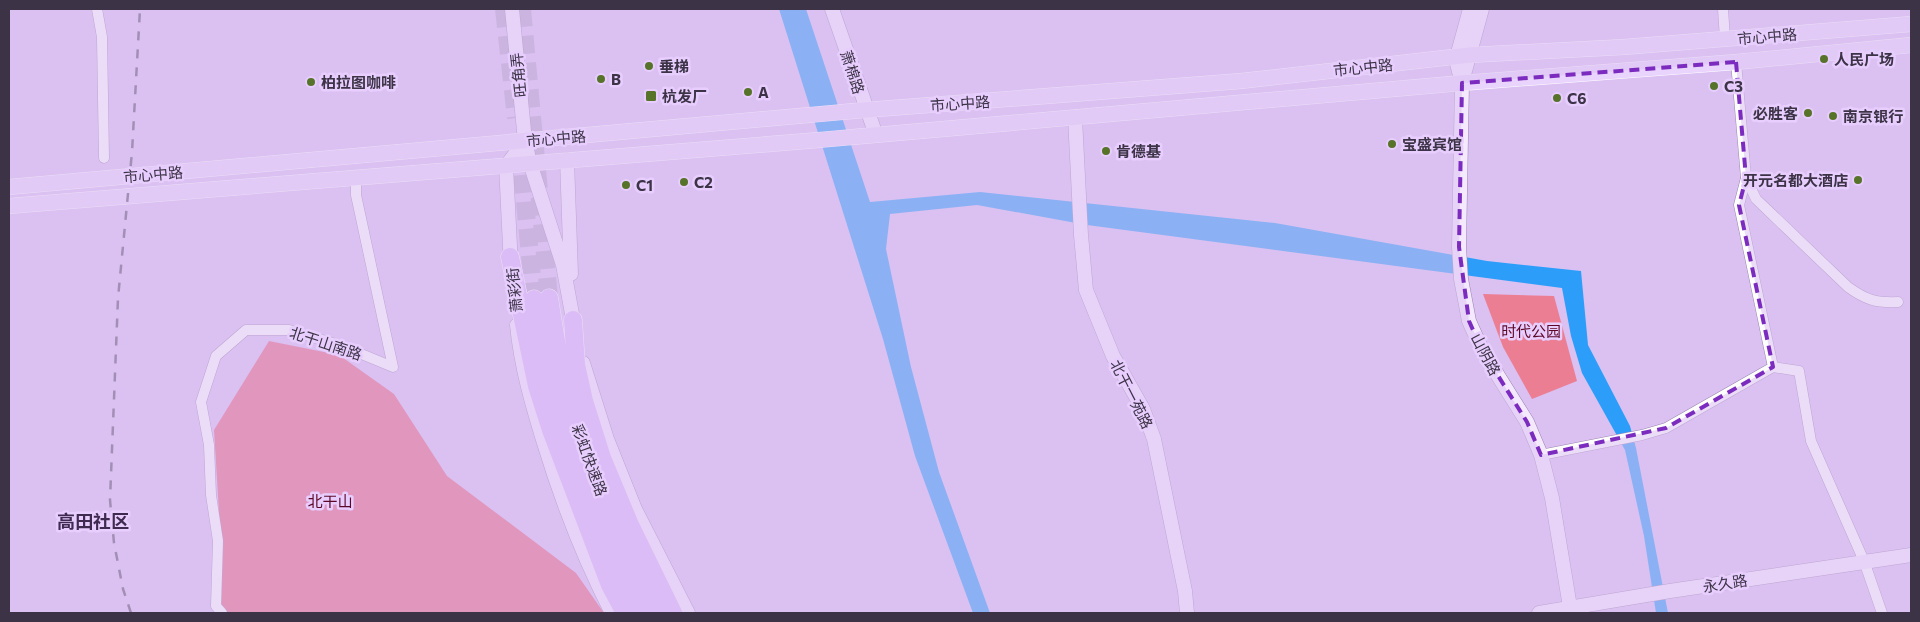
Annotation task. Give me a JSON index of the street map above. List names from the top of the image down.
{
  "streets": {
    "highway": ["彩虹快速路"],
    "main road": [
      "市心中路",
      "萧棉路",
      "旺角弄",
      "萧彩街",
      "山阴路",
      "北干一苑路",
      "永久路"
    ],
    "street": ["北干山南路"]
  },
  "crossings": [
    ["市心中路", "萧棉路"],
    ["市心中路", "旺角弄"],
    ["市心中路", "萧彩街"],
    ["市心中路", "北干山南路"],
    ["市心中路", "山阴路"],
    ["市心中路", "北干一苑路"],
    ["山阴路", "永久路"]
  ],
  "districts": ["高田社区"],
  "parks": ["时代公园", "北干山"],
  "places": {
    "other": [
      "人民广场",
      "垂梯",
      "B",
      "柏拉图咖啡",
      "C3",
      "A",
      "C6",
      "必胜客",
      "南京银行",
      "宝盛宾馆",
      "肯德基",
      "开元名都大酒店",
      "C2",
      "C1"
    ],
    "transit": ["杭发厂"]
  }
}
